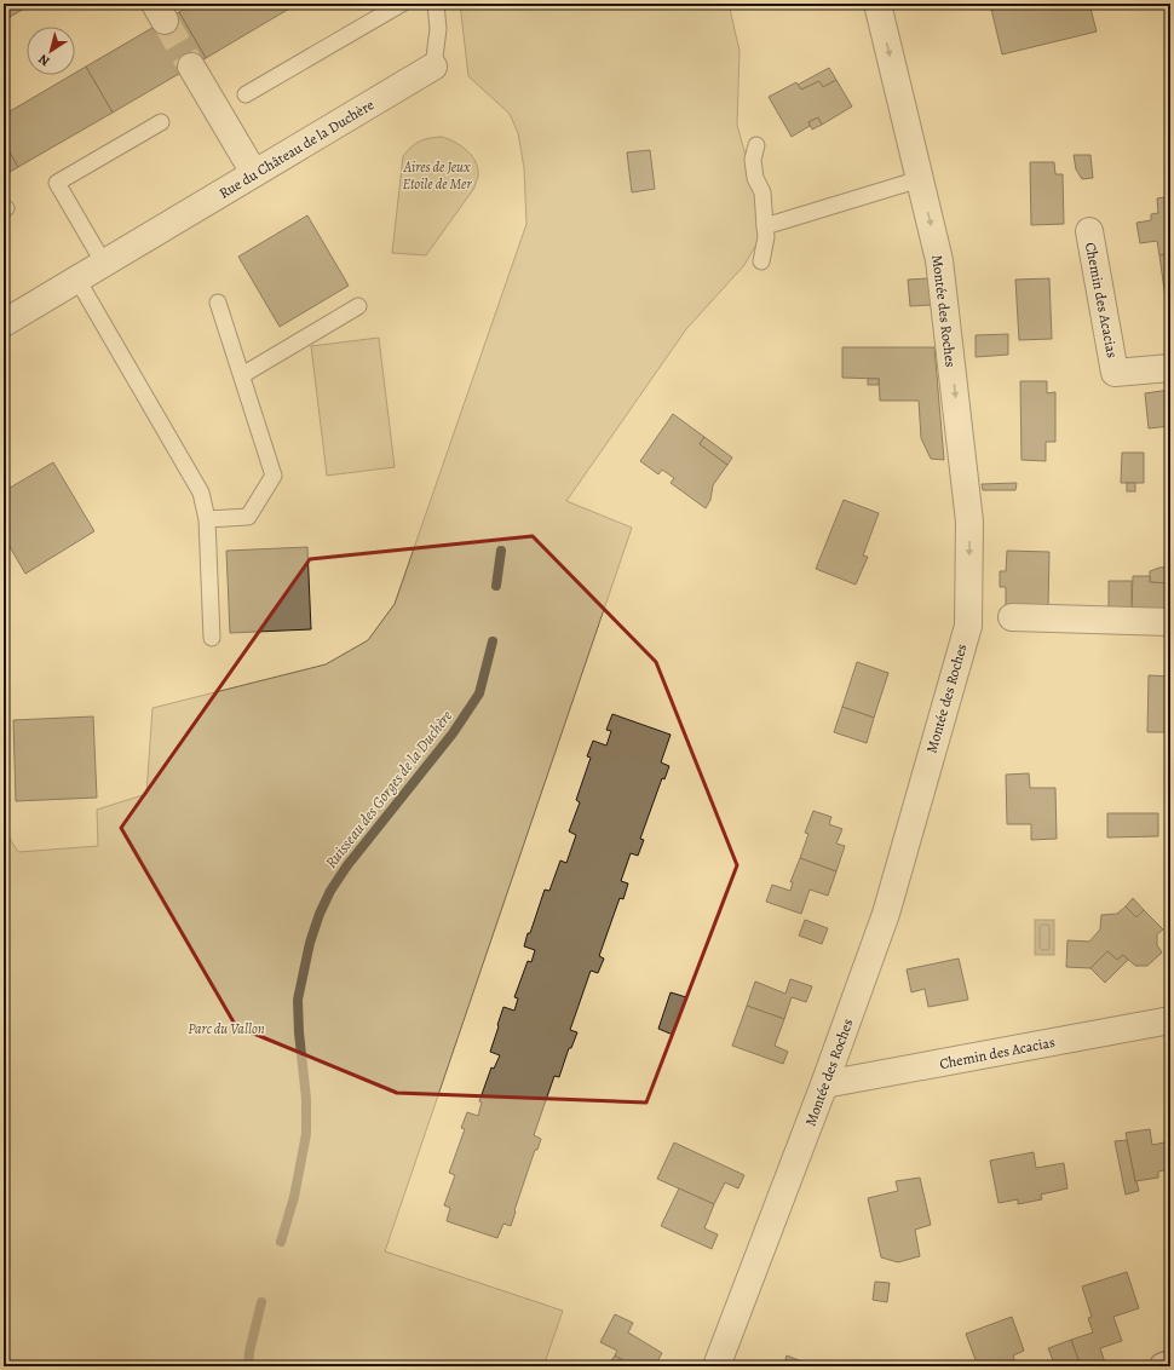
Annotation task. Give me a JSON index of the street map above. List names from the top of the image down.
{
  "streets": {
    "street": ["Rue du Château de la Duchère", "Chemin des Acacias", "Montée des Roches"]
  },
  "crossings": [
    ["Chemin des Acacias", "Montée des Roches"]
  ],
  "one_way": ["Montée des Roches"],
  "water": ["Ruisseau des Gorges de la Duchère"],
  "parks": ["Aires de Jeux Etoile de Mer", "Parc du Vallon"],
  "north": "bottom left"
}
